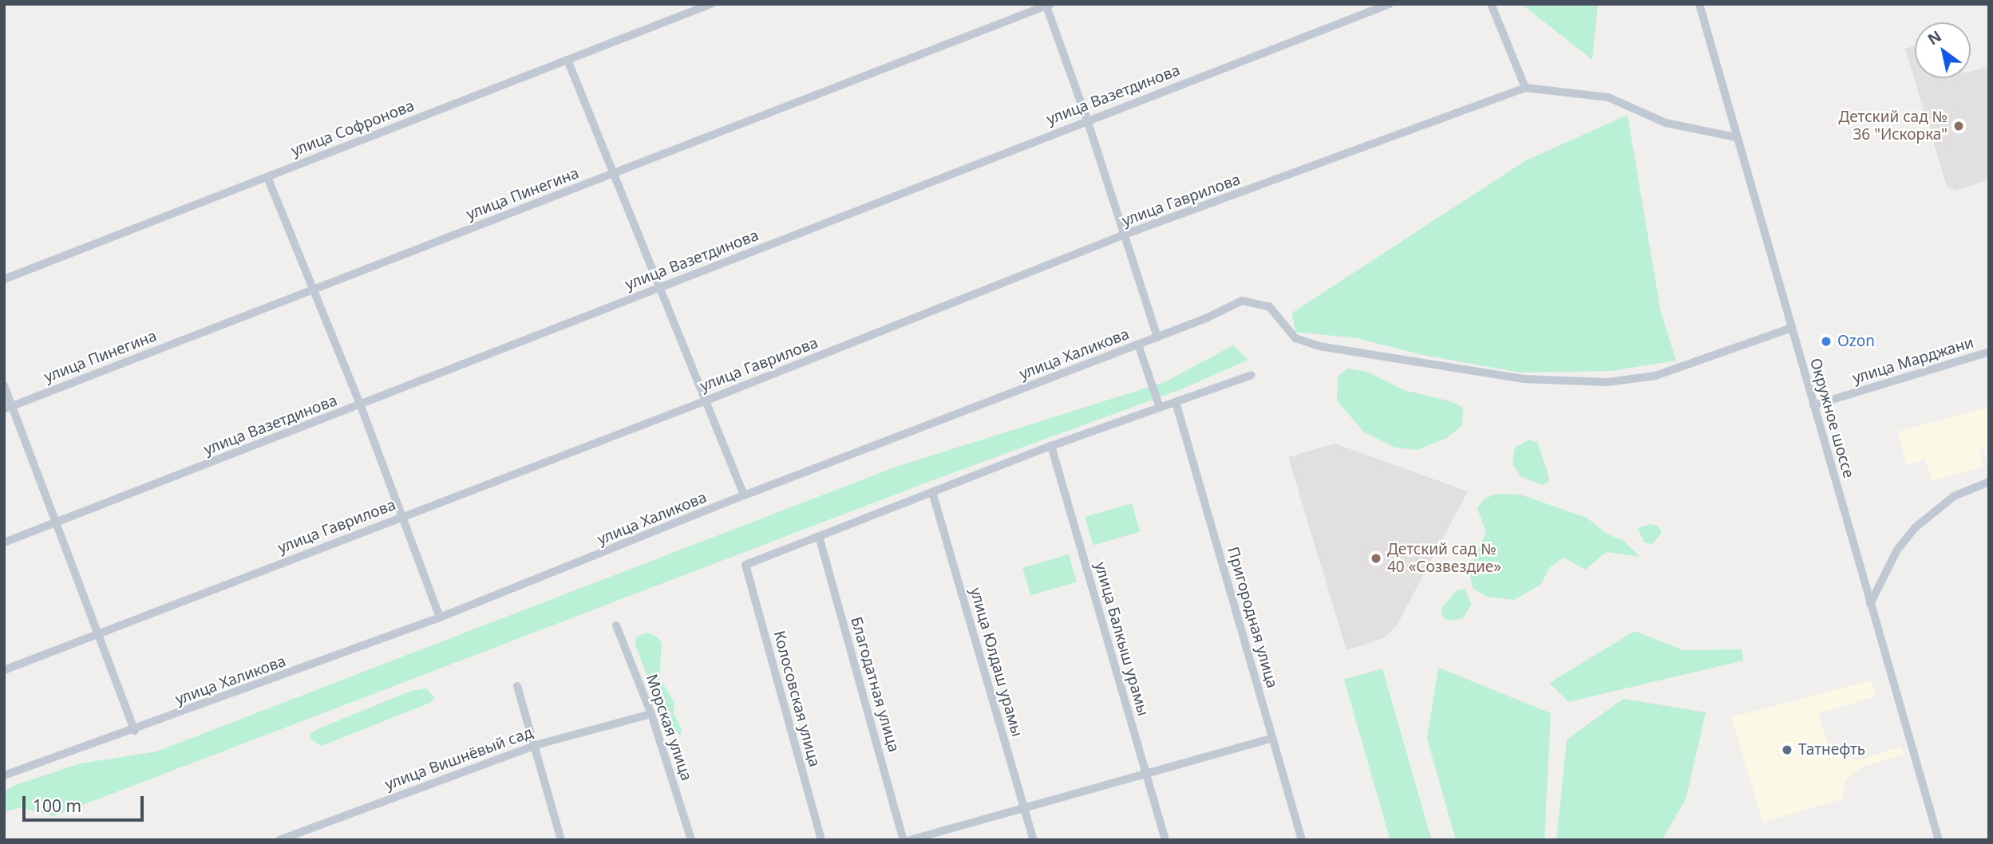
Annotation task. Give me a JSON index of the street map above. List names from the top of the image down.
{
  "streets": {
    "street": [
      "улица Вазетдинова",
      "улица Софронова",
      "улица Пинегина",
      "улица Гаврилова",
      "улица Халикова",
      "улица Марджани",
      "Окружное шоссе",
      "Пригородная улица",
      "улица Балкыш урамы",
      "улица Юлдаш урамы",
      "Благодатная улица",
      "Колосовская улица",
      "Морская улица",
      "улица Вишнёвый сад"
    ]
  },
  "crossings": [
    ["улица Халикова", "Окружное шоссе"],
    ["улица Марджани", "Окружное шоссе"],
    ["Благодатная улица", "Колосовская улица"],
    ["Морская улица", "улица Вишнёвый сад"]
  ],
  "places": [
    "Детский сад № 36 \"Искорка\"",
    "Ozon",
    "Детский сад № 40 «Созвездие»",
    "Татнефть"
  ],
  "scale_bar": "100 m",
  "north": "top left"
}
